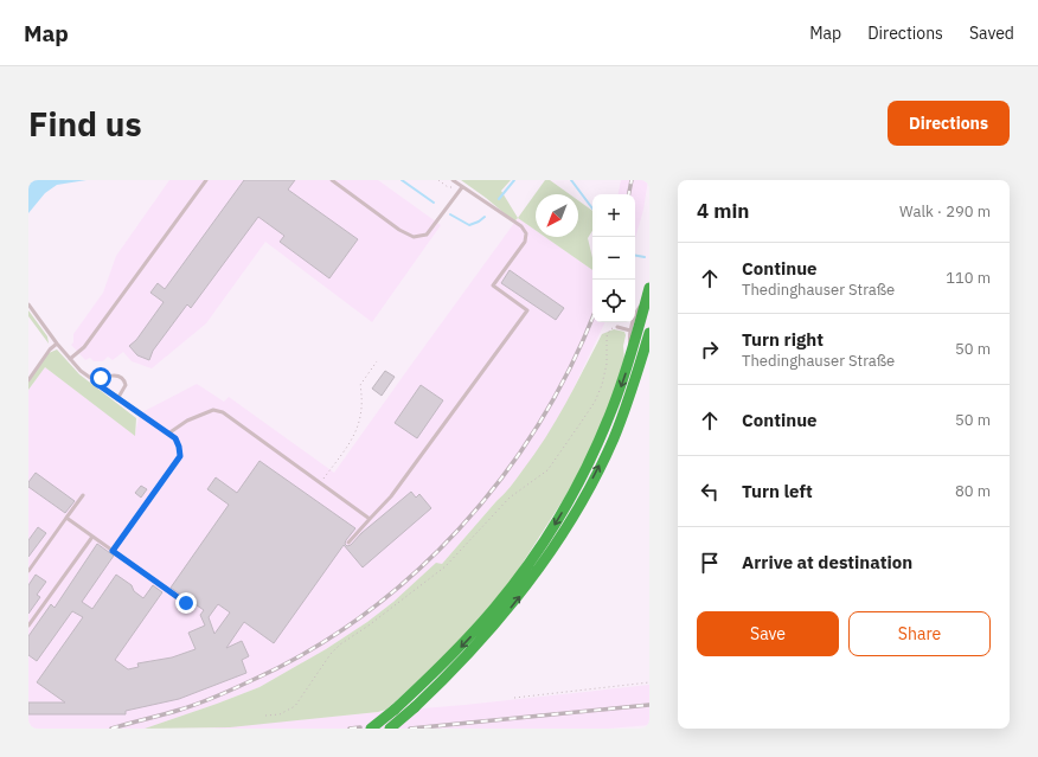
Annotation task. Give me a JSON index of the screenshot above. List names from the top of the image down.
{
  "north": "bottom left",
  "page": {
    "header": "Map",
    "nav": ["Map", "Directions", "Saved"],
    "buttons": [
      "Directions",
      ["Save", "Share"]
    ],
    "title": "Find us",
    "heading": ["4 min", "Walk · 290 m"],
    "map_buttons": ["+", "−"],
    "list": [
      ["Continue", "Thedinghauser Straße", "110 m"],
      ["Turn right", "Thedinghauser Straße", "50 m"],
      ["Continue", "50 m"],
      ["Turn left", "80 m"],
      "Arrive at destination"
    ]
  }
}
